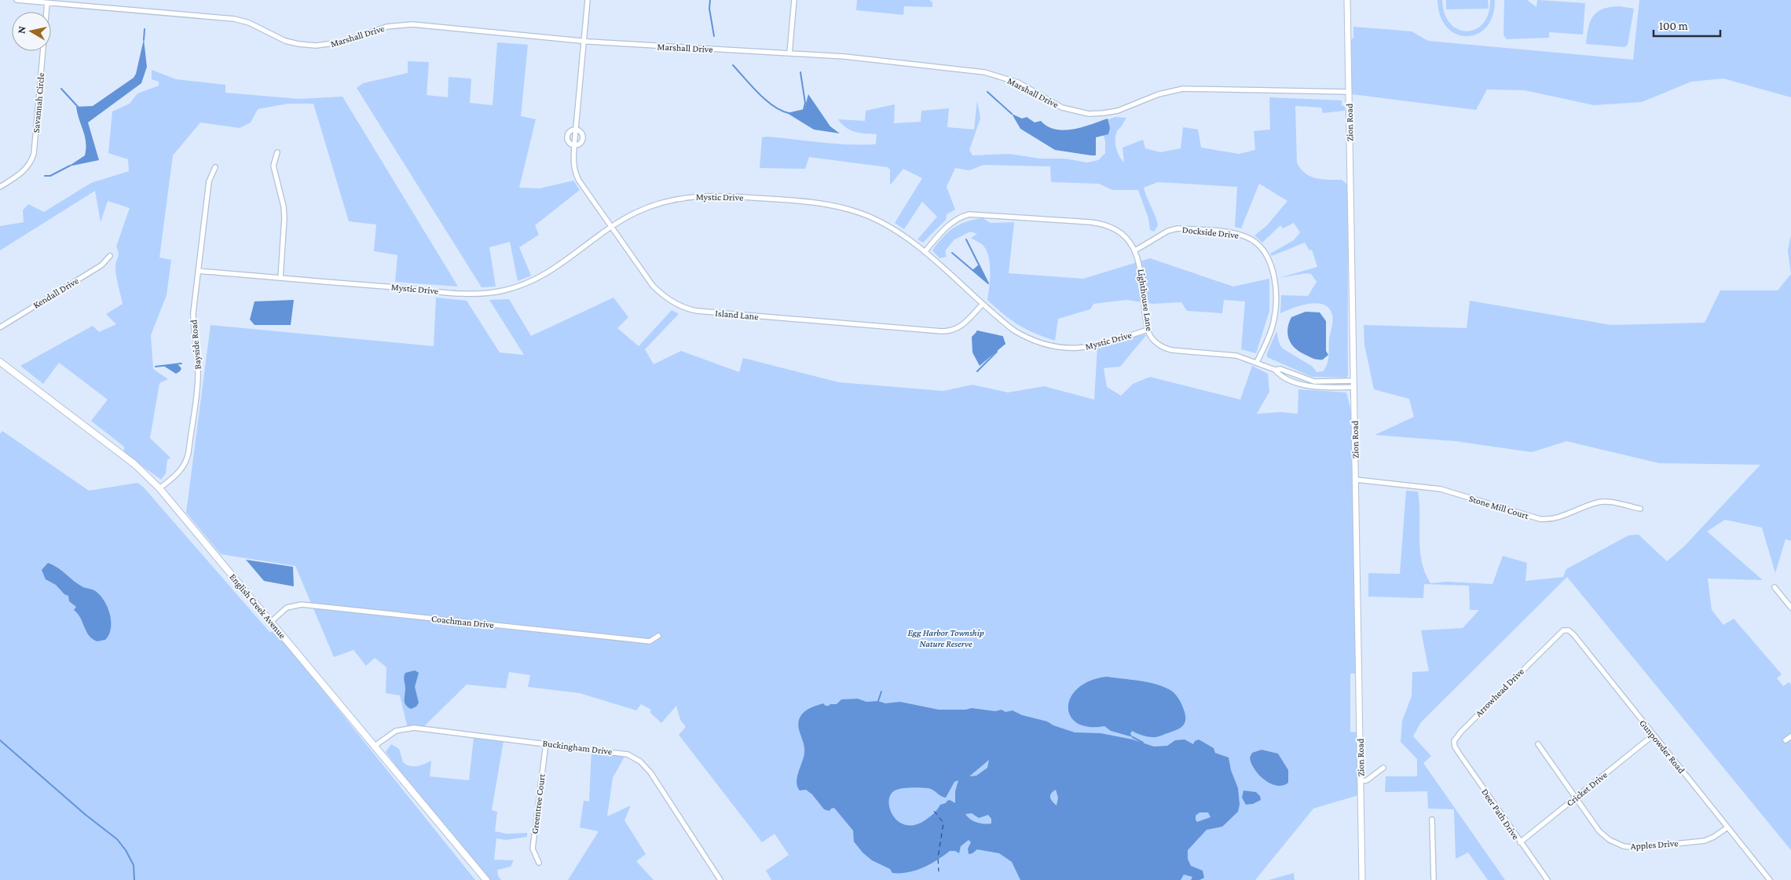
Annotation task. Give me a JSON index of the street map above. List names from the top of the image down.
{
  "streets": {
    "main road": ["English Creek Avenue"],
    "street": [
      "Marshall Drive",
      "Savannah Circle",
      "Zion Road",
      "Mystic Drive",
      "Dockside Drive",
      "Kendall Drive",
      "Lighthouse Lane",
      "Island Lane",
      "Bayside Road",
      "Stone Mill Court",
      "Coachman Drive",
      "Arrowhead Drive",
      "Gunpowder Road",
      "Buckingham Drive",
      "Cricket Drive",
      "Greentree Court",
      "Deer Path Drive",
      "Apples Drive"
    ]
  },
  "crossings": [
    ["Marshall Drive", "Savannah Circle"],
    ["Marshall Drive", "Zion Road"],
    ["Marshall Drive", "Island Lane"],
    ["Zion Road", "Lighthouse Lane"],
    ["Zion Road", "Stone Mill Court"],
    ["Mystic Drive", "Lighthouse Lane"],
    ["Mystic Drive", "Island Lane"],
    ["Mystic Drive", "Bayside Road"],
    ["Dockside Drive", "Lighthouse Lane"],
    ["Bayside Road", "English Creek Avenue"],
    ["English Creek Avenue", "Coachman Drive"],
    ["English Creek Avenue", "Buckingham Drive"],
    ["Arrowhead Drive", "Gunpowder Road"],
    ["Arrowhead Drive", "Deer Path Drive"],
    ["Gunpowder Road", "Cricket Drive"],
    ["Gunpowder Road", "Apples Drive"],
    ["Buckingham Drive", "Greentree Court"],
    ["Cricket Drive", "Deer Path Drive"],
    ["Cricket Drive", "Apples Drive"]
  ],
  "parks": ["Egg Harbor Township Nature Reserve"],
  "scale_bar": "100 m",
  "north": "left"
}
